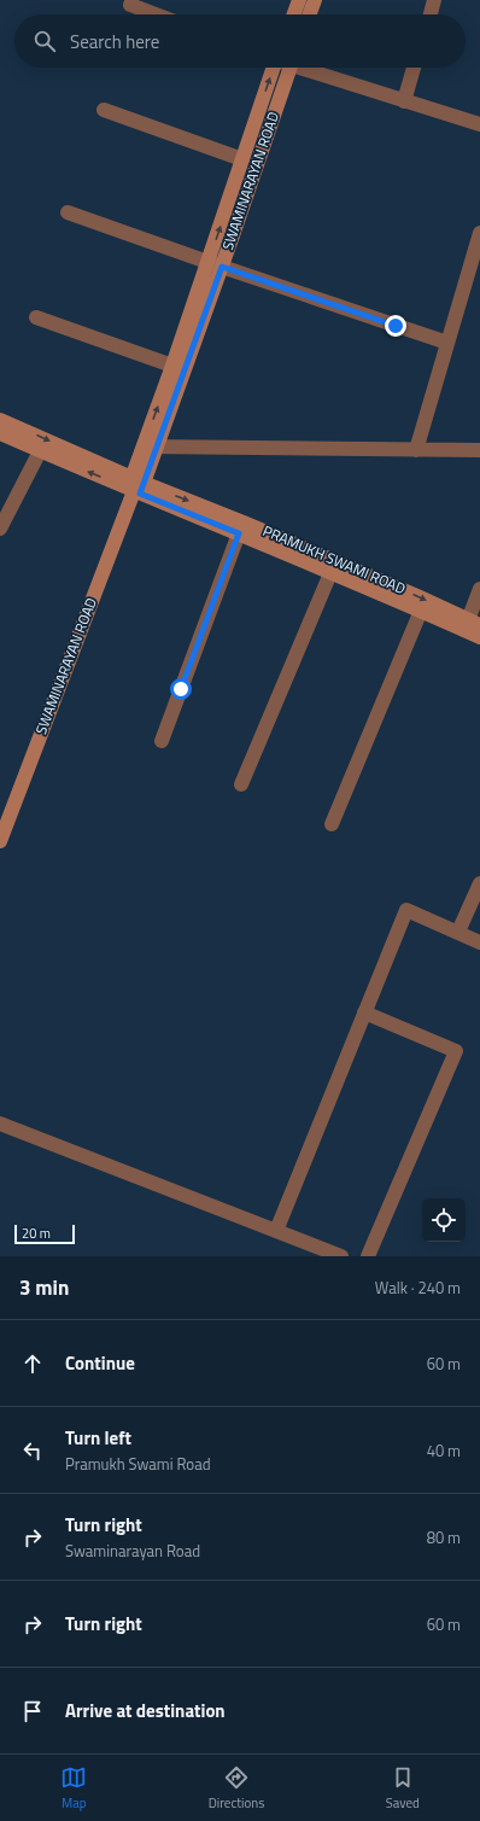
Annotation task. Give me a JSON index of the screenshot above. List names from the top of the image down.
{
  "streets": {
    "main road": ["SWAMINARAYAN ROAD", "PRAMUKH SWAMI ROAD"]
  },
  "crossings": [
    ["SWAMINARAYAN ROAD", "PRAMUKH SWAMI ROAD"]
  ],
  "scale_bar": "20 m",
  "page": {
    "search": "Search here",
    "scale": "20 m",
    "heading": ["3 min", "Walk · 240 m"],
    "list": [
      ["Continue", "60 m"],
      ["Turn left", "Pramukh Swami Road", "40 m"],
      ["Turn right", "Swaminarayan Road", "80 m"],
      ["Turn right", "60 m"],
      "Arrive at destination"
    ],
    "nav": ["Map", "Directions", "Saved"]
  }
}
